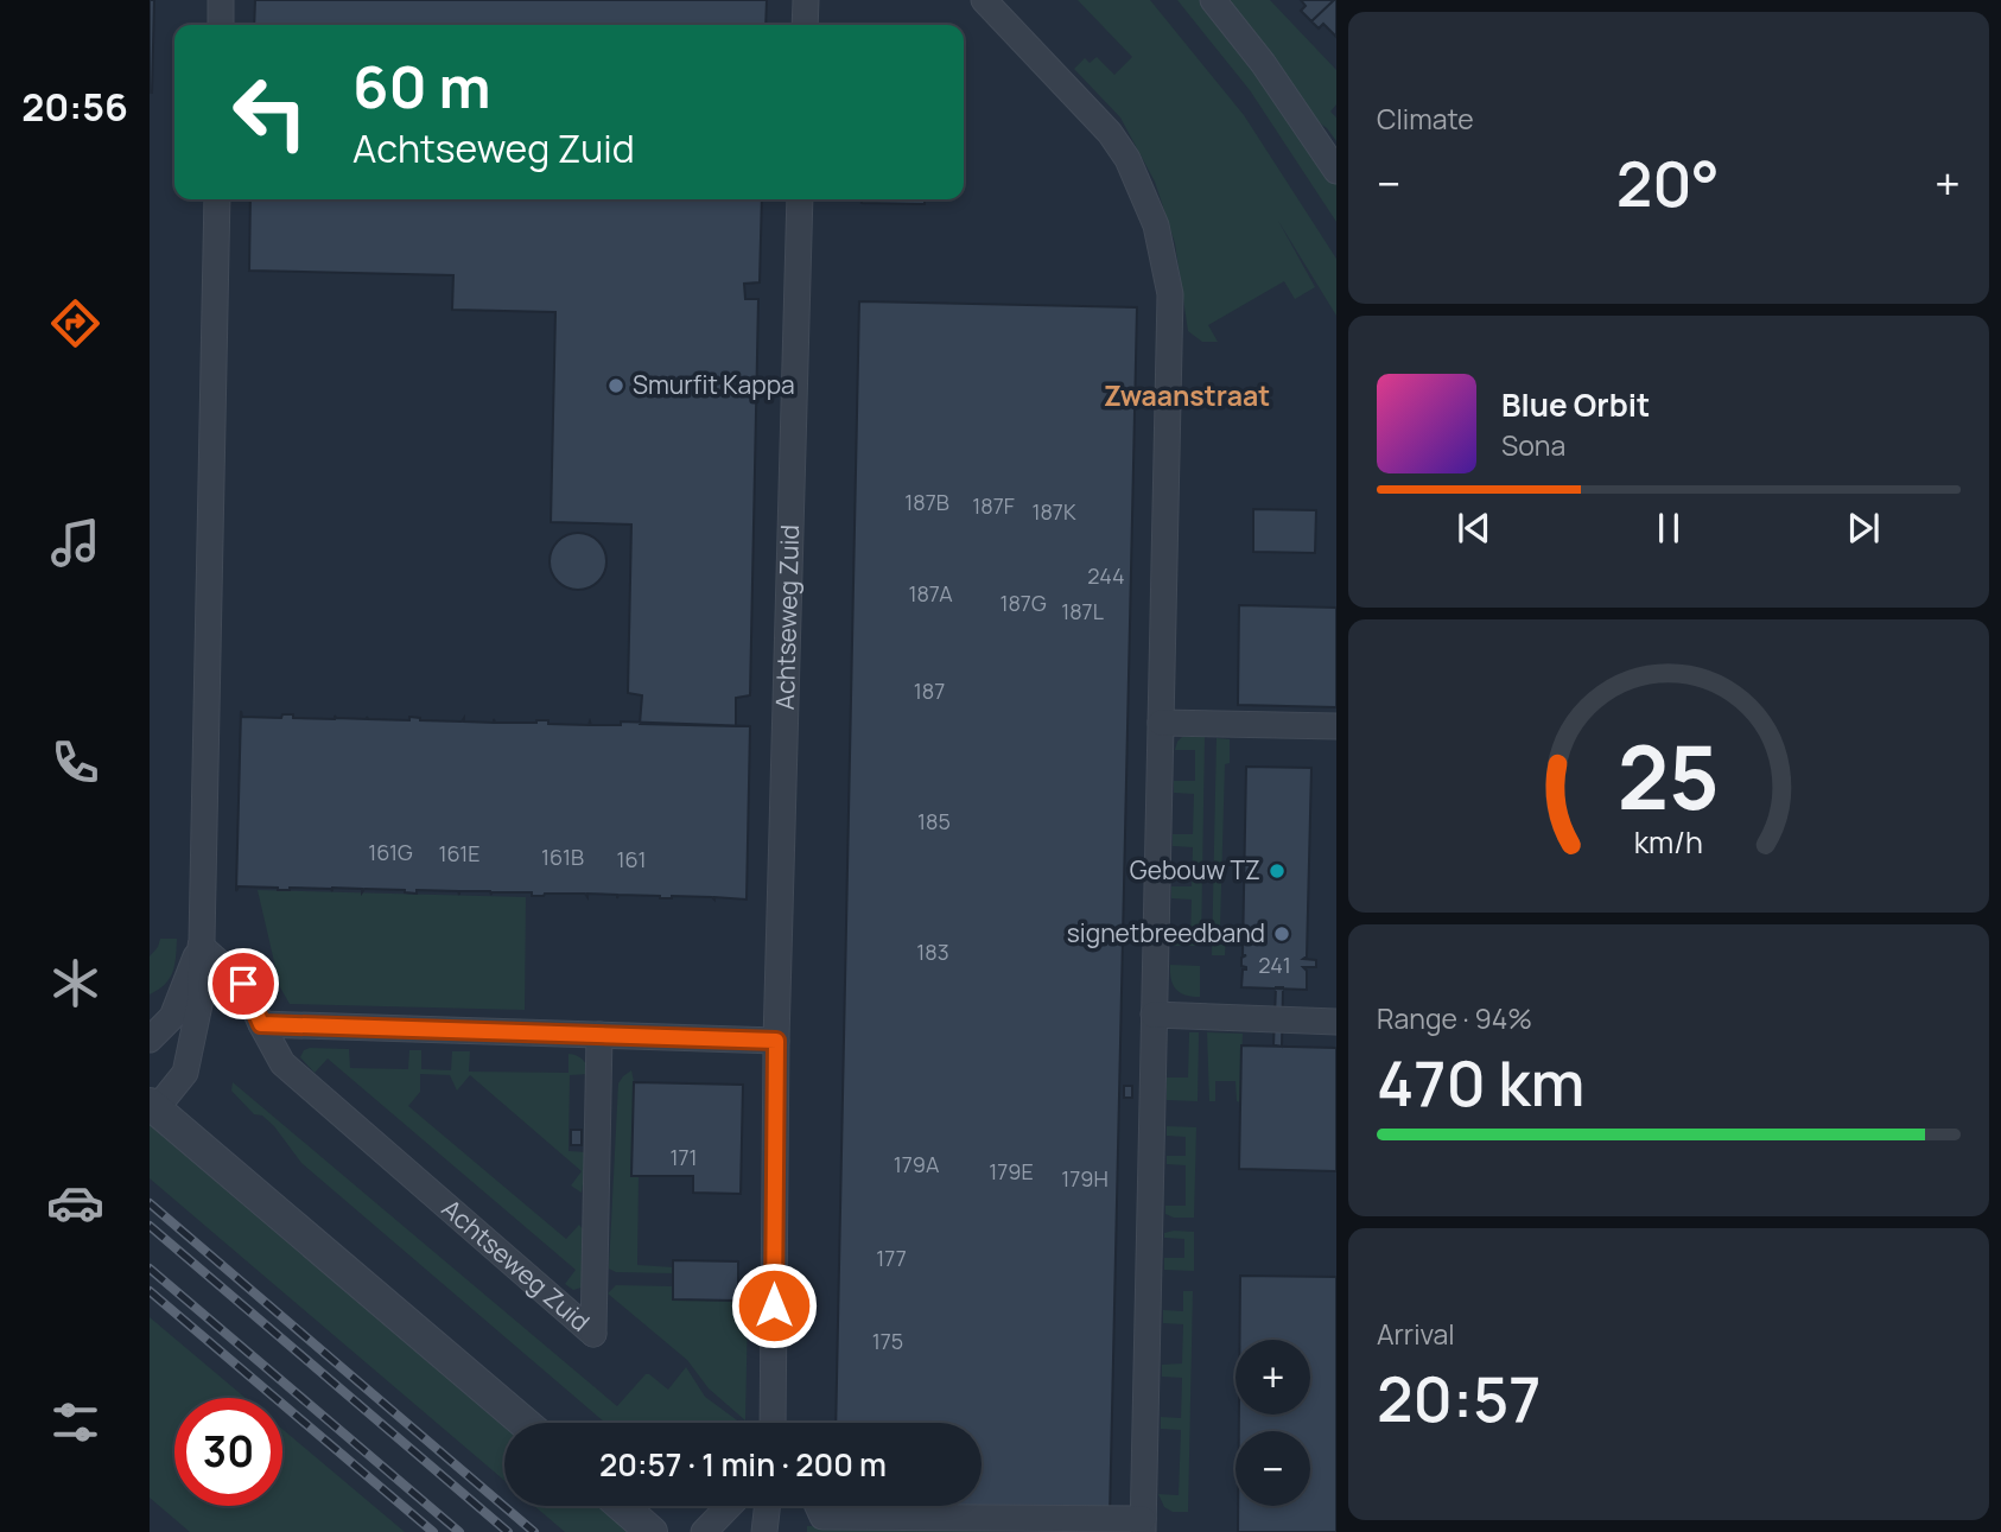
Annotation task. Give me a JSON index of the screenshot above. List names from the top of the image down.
{
  "streets": {
    "street": ["Achtseweg Zuid"]
  },
  "districts": ["Zwaanstraat"],
  "places": ["Smurfit Kappa", "Gebouw TZ", "signetbreedband"],
  "house_numbers": [
    "187B",
    "187F",
    "187K",
    "244",
    "187A",
    "187G",
    "187L",
    "187",
    "185",
    "161G",
    "161E",
    "161B",
    "161",
    "183",
    "241",
    "171",
    "179A",
    "179E",
    "179H",
    "177",
    "175"
  ],
  "page": {
    "tabs": "20:56",
    "tile": [
      "Climate",
      ["Range · 94%", "470 km"],
      ["Arrival", "20:57"]
    ],
    "turn": ["60 m", "Achtseweg Zuid"],
    "heat": ["−", "20°", "+"],
    "song": ["Blue Orbit", "Sona"],
    "map_buttons": ["+", "−"],
    "limit": "30",
    "trip": "20:57 · 1 min · 200 m",
    "gauge": ["25", "km/h"]
  }
}
